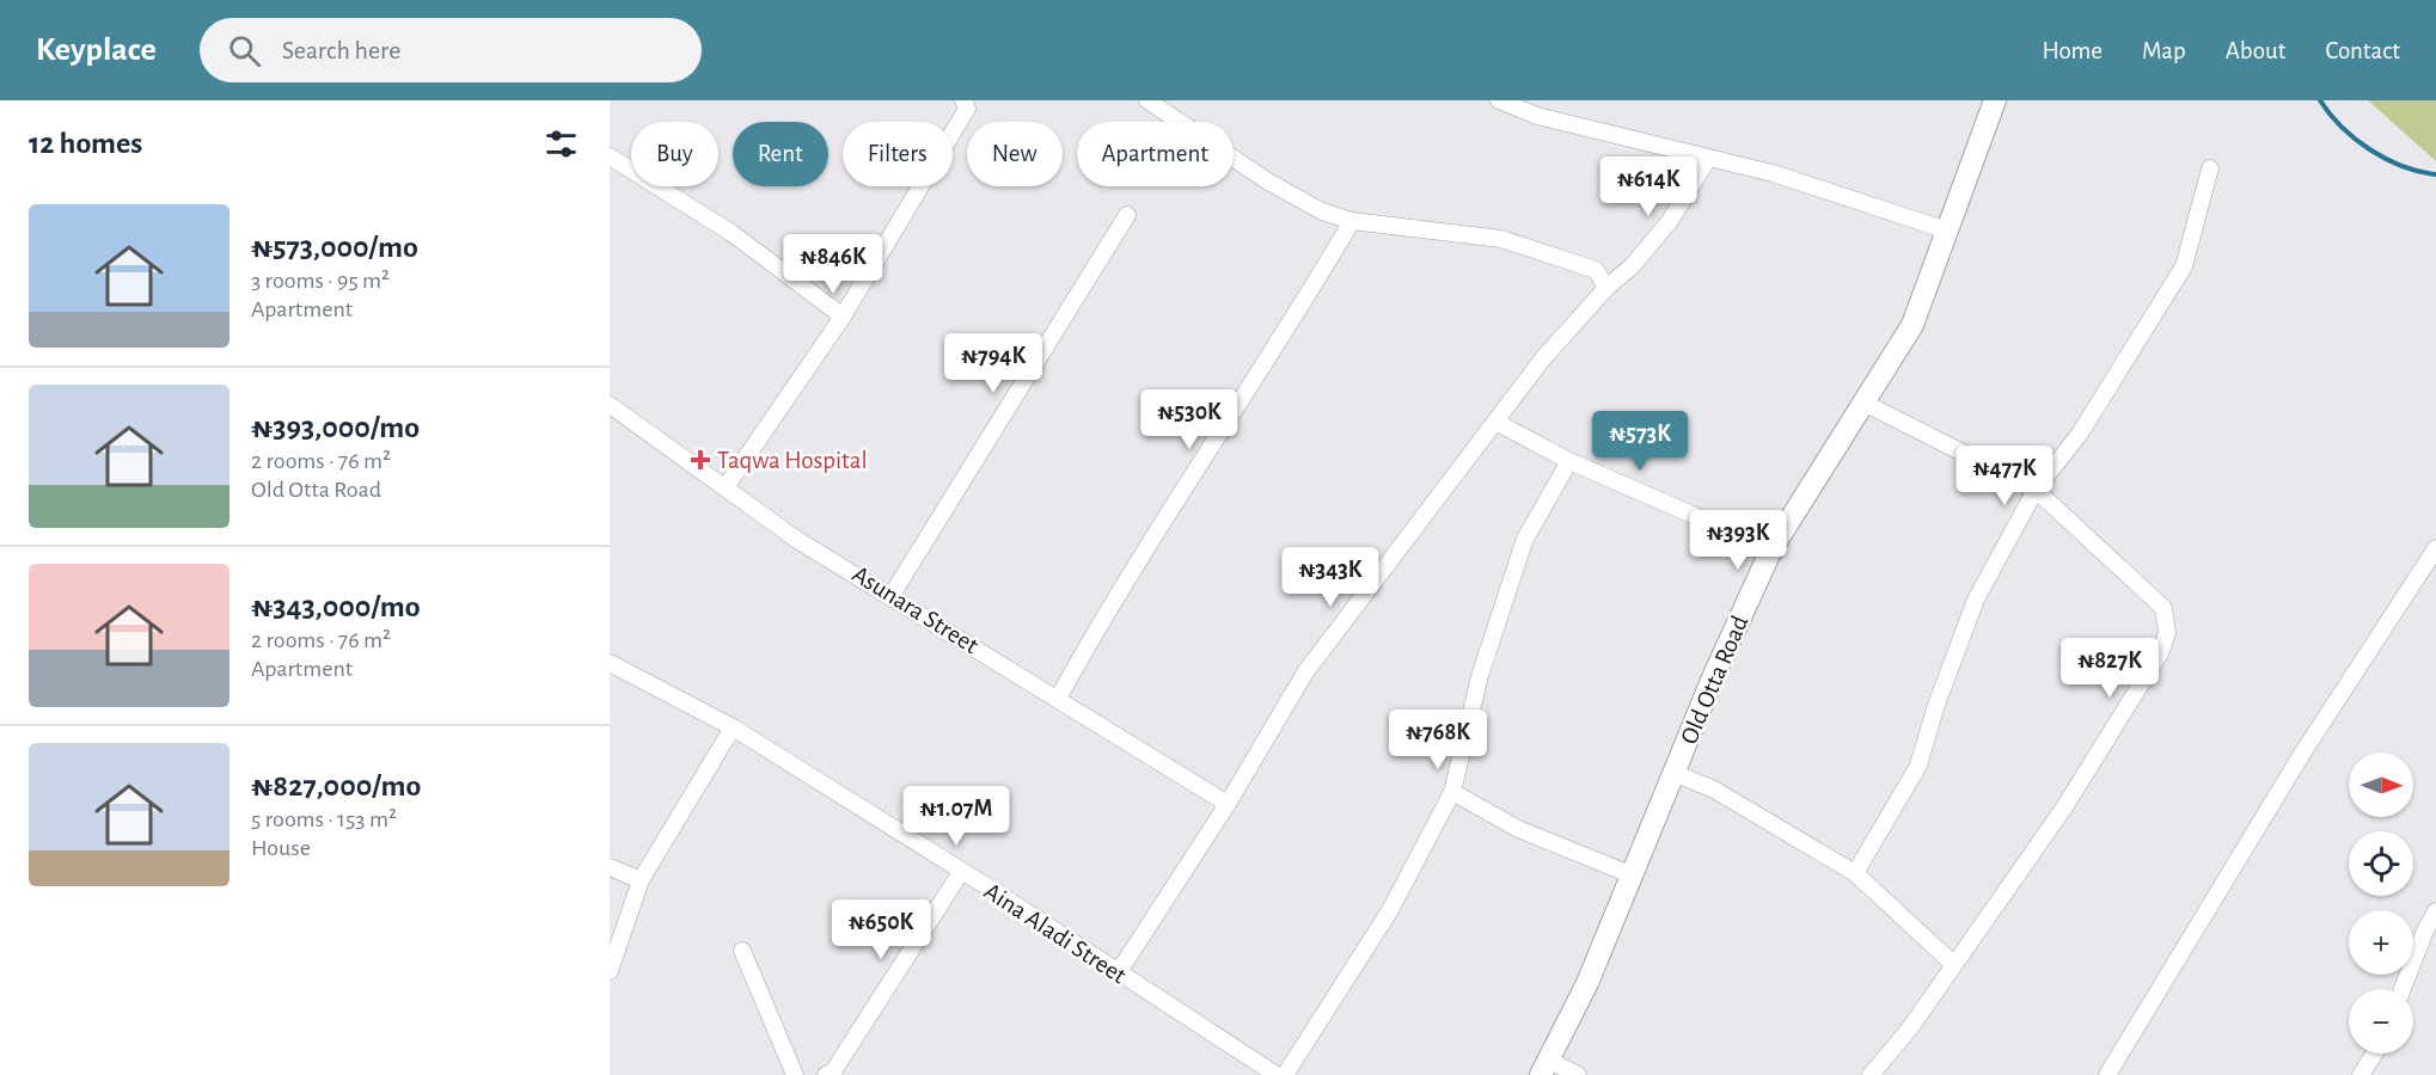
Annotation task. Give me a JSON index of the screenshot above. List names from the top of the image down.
{
  "streets": {
    "street": ["Asunara Street", "Old Otta Road", "Aina Aladi Street"]
  },
  "places": {
    "health": ["Taqwa Hospital"]
  },
  "north": "right",
  "page": {
    "header": "Keyplace",
    "search": "Search here",
    "nav": [
      "Home",
      "Map",
      "About",
      "Contact"
    ],
    "heading": "12 homes",
    "chip": [
      "Buy",
      "Rent",
      "Filters",
      "New",
      "Apartment"
    ],
    "price": [
      "₦614K",
      "₦846K",
      "₦794K",
      "₦530K",
      "₦573K",
      "₦477K",
      "₦393K",
      "₦343K",
      "₦827K",
      "₦768K",
      "₦1.07M",
      "₦650K"
    ],
    "list": [
      {
        "name": "₦573,000/mo",
        "note": "3 rooms · 95 m² · Apartment"
      },
      {
        "name": "₦393,000/mo",
        "note": "2 rooms · 76 m² · Old Otta Road"
      },
      {
        "name": "₦343,000/mo",
        "note": "2 rooms · 76 m² · Apartment"
      },
      {
        "name": "₦827,000/mo",
        "note": "5 rooms · 153 m² · House"
      }
    ],
    "map_buttons": ["+", "−"]
  }
}
